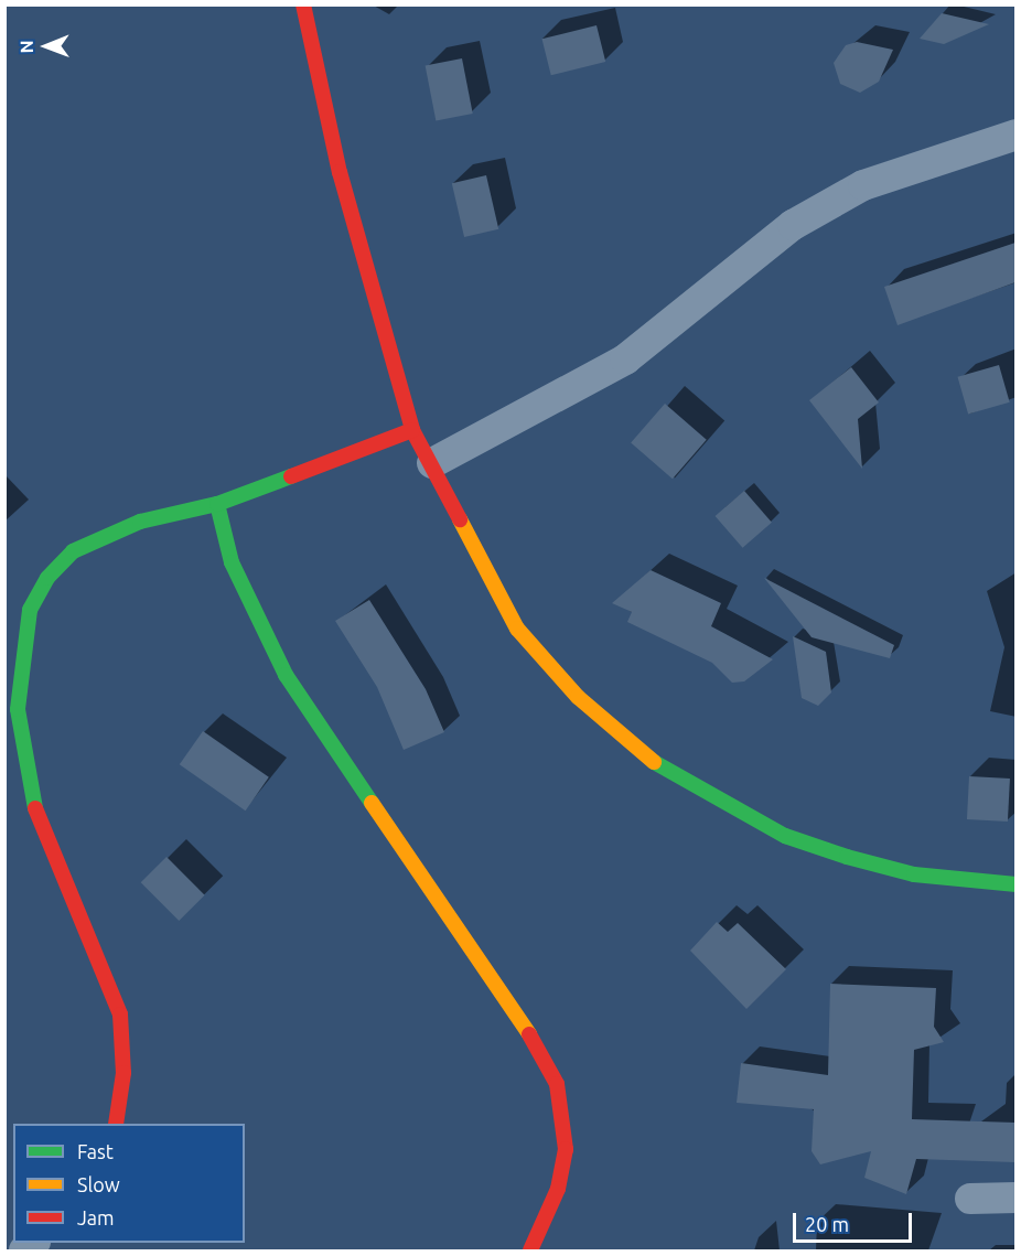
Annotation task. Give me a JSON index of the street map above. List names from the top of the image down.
{
  "legend": ["Fast", "Slow", "Jam"],
  "scale_bar": "20 m",
  "north": "left"
}
